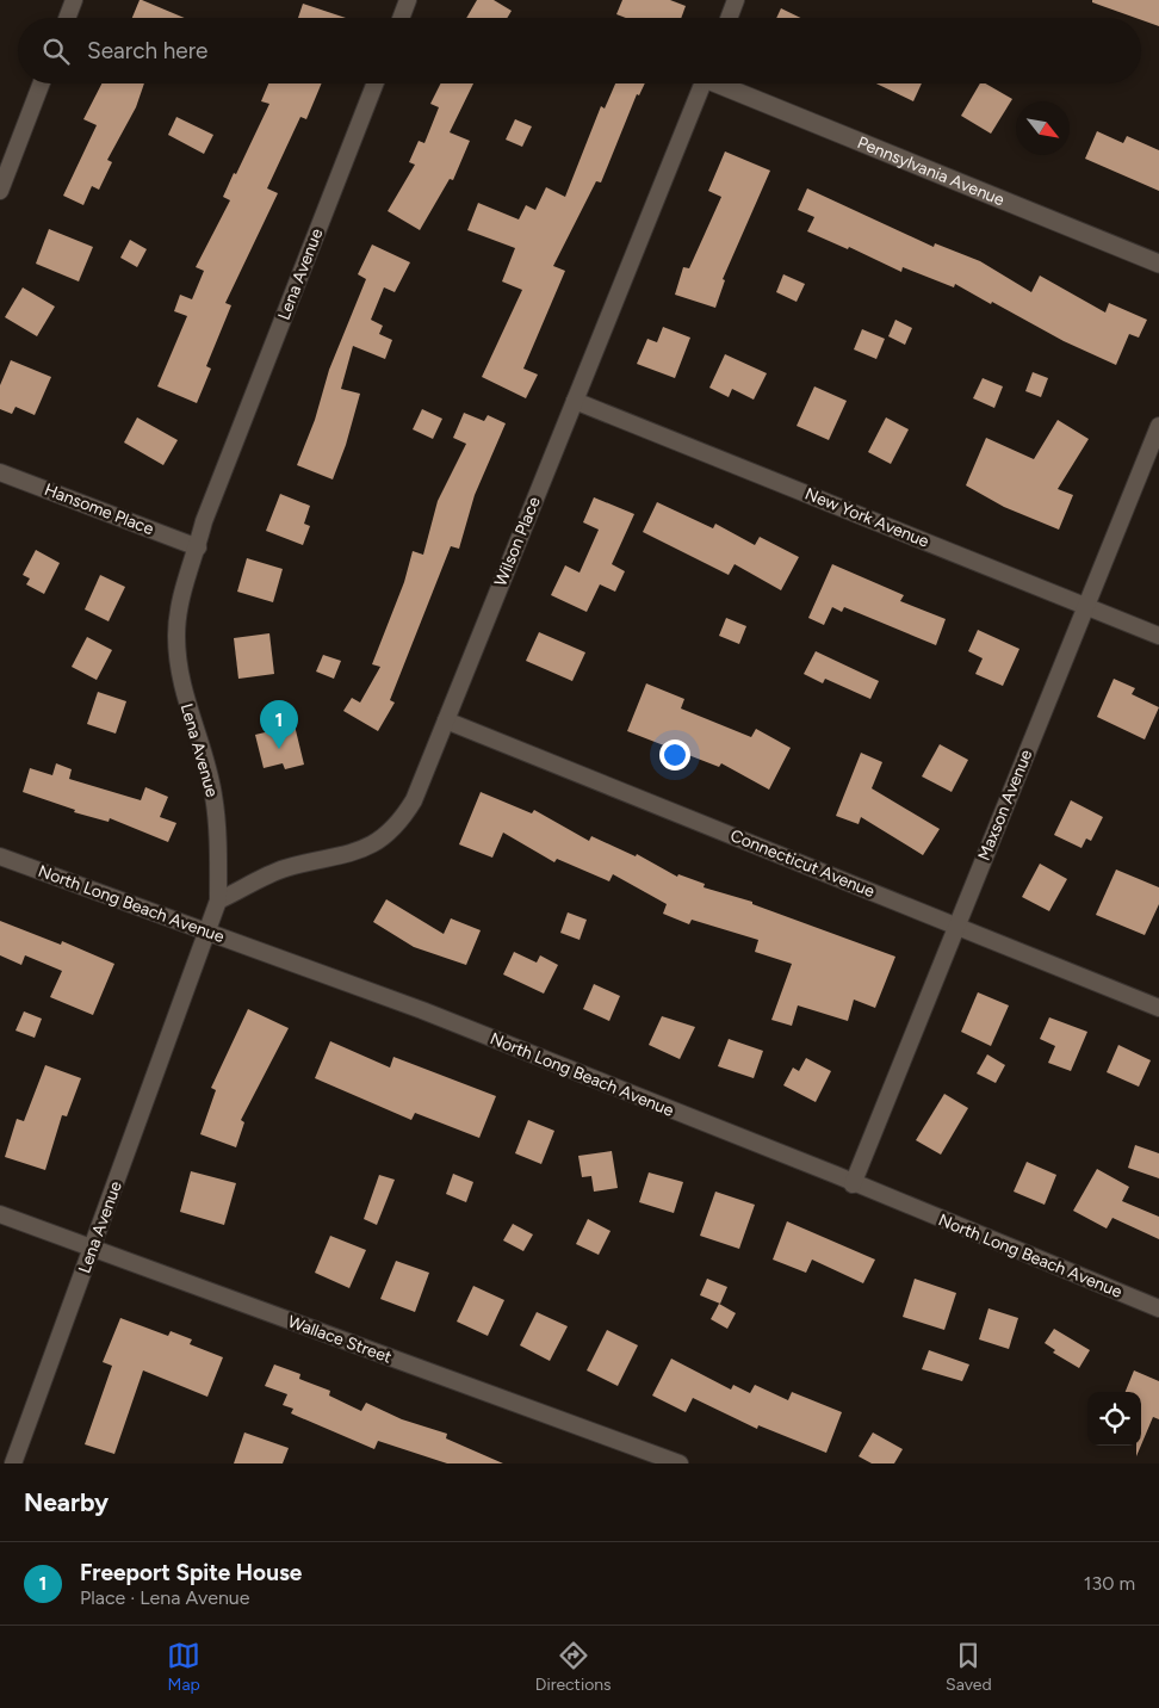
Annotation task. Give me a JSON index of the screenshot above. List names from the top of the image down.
{
  "streets": {
    "street": [
      "Pennsylvania Avenue",
      "Lena Avenue",
      "Hansome Place",
      "New York Avenue",
      "Wilson Place",
      "Maxson Avenue",
      "Connecticut Avenue",
      "North Long Beach Avenue",
      "Wallace Street"
    ]
  },
  "crossings": [
    ["Lena Avenue", "Hansome Place"],
    ["Lena Avenue", "Wilson Place"],
    ["Lena Avenue", "North Long Beach Avenue"],
    ["Lena Avenue", "Wallace Street"],
    ["New York Avenue", "Wilson Place"],
    ["New York Avenue", "Maxson Avenue"],
    ["Wilson Place", "Connecticut Avenue"],
    ["Maxson Avenue", "Connecticut Avenue"],
    ["Maxson Avenue", "North Long Beach Avenue"]
  ],
  "north": "bottom right",
  "page": {
    "search": "Search here",
    "pins": "1",
    "heading": "Nearby",
    "list": [
      {
        "mark": "1",
        "name": "Freeport Spite House",
        "note": "Place · Lena Avenue",
        "value": "130 m"
      }
    ],
    "nav": ["Map", "Directions", "Saved"]
  }
}
